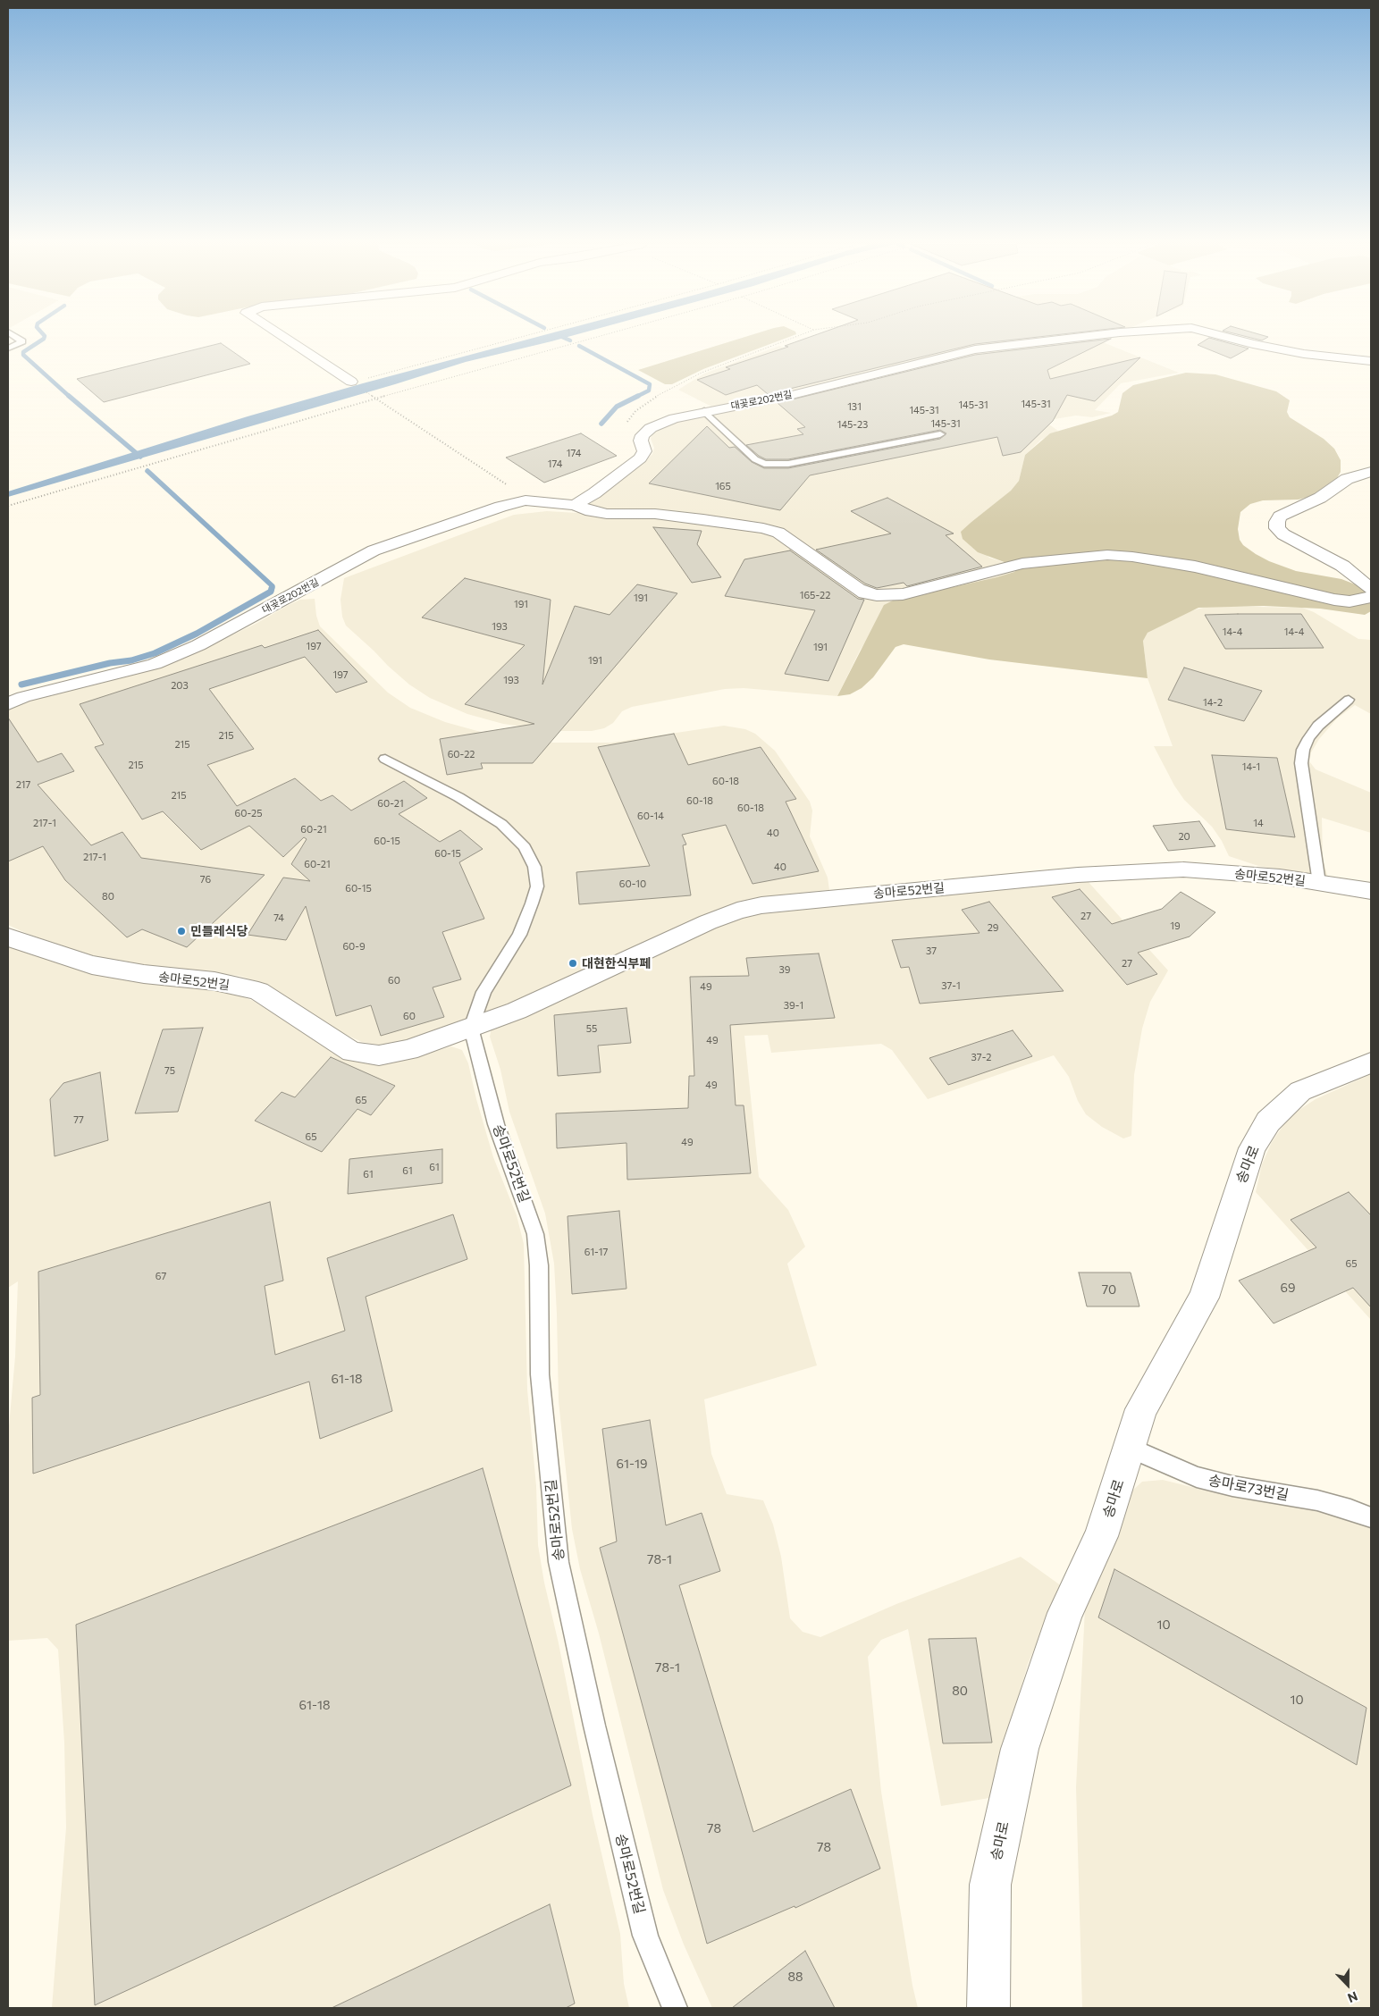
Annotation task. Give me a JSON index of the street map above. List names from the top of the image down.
{
  "streets": {
    "street": ["대곶로202번길", "송마로52번길", "송마로"],
    "lane": ["송마로73번길"]
  },
  "crossings": [
    ["송마로", "송마로73번길"]
  ],
  "places": ["민들레식당", "대현한식부페"],
  "house_numbers": [
    "145-31",
    "145-31",
    "131",
    "145-31",
    "145-31",
    "145-23",
    "174",
    "174",
    "165",
    "165-22",
    "191",
    "191",
    "193",
    "14-4",
    "14-4",
    "197",
    "191",
    "191",
    "197",
    "193",
    "203",
    "14-2",
    "215",
    "215",
    "60-22",
    "215",
    "14-1",
    "60-18",
    "217",
    "215",
    "60-18",
    "60-21",
    "60-18",
    "60-25",
    "60-14",
    "217-1",
    "14",
    "60-21",
    "40",
    "20",
    "60-15",
    "60-15",
    "217-1",
    "60-21",
    "40",
    "76",
    "60-10",
    "60-15",
    "80",
    "27",
    "74",
    "19",
    "29",
    "60-9",
    "37",
    "27",
    "39",
    "60",
    "37-1",
    "49",
    "39-1",
    "60",
    "55",
    "49",
    "37-2",
    "75",
    "49",
    "65",
    "77",
    "65",
    "49",
    "61",
    "61",
    "61",
    "61-17",
    "65",
    "67",
    "69",
    "70",
    "61-18",
    "61-19",
    "78-1",
    "10",
    "78-1",
    "80",
    "10",
    "61-18",
    "78",
    "78",
    "88"
  ],
  "north": "bottom"
}
